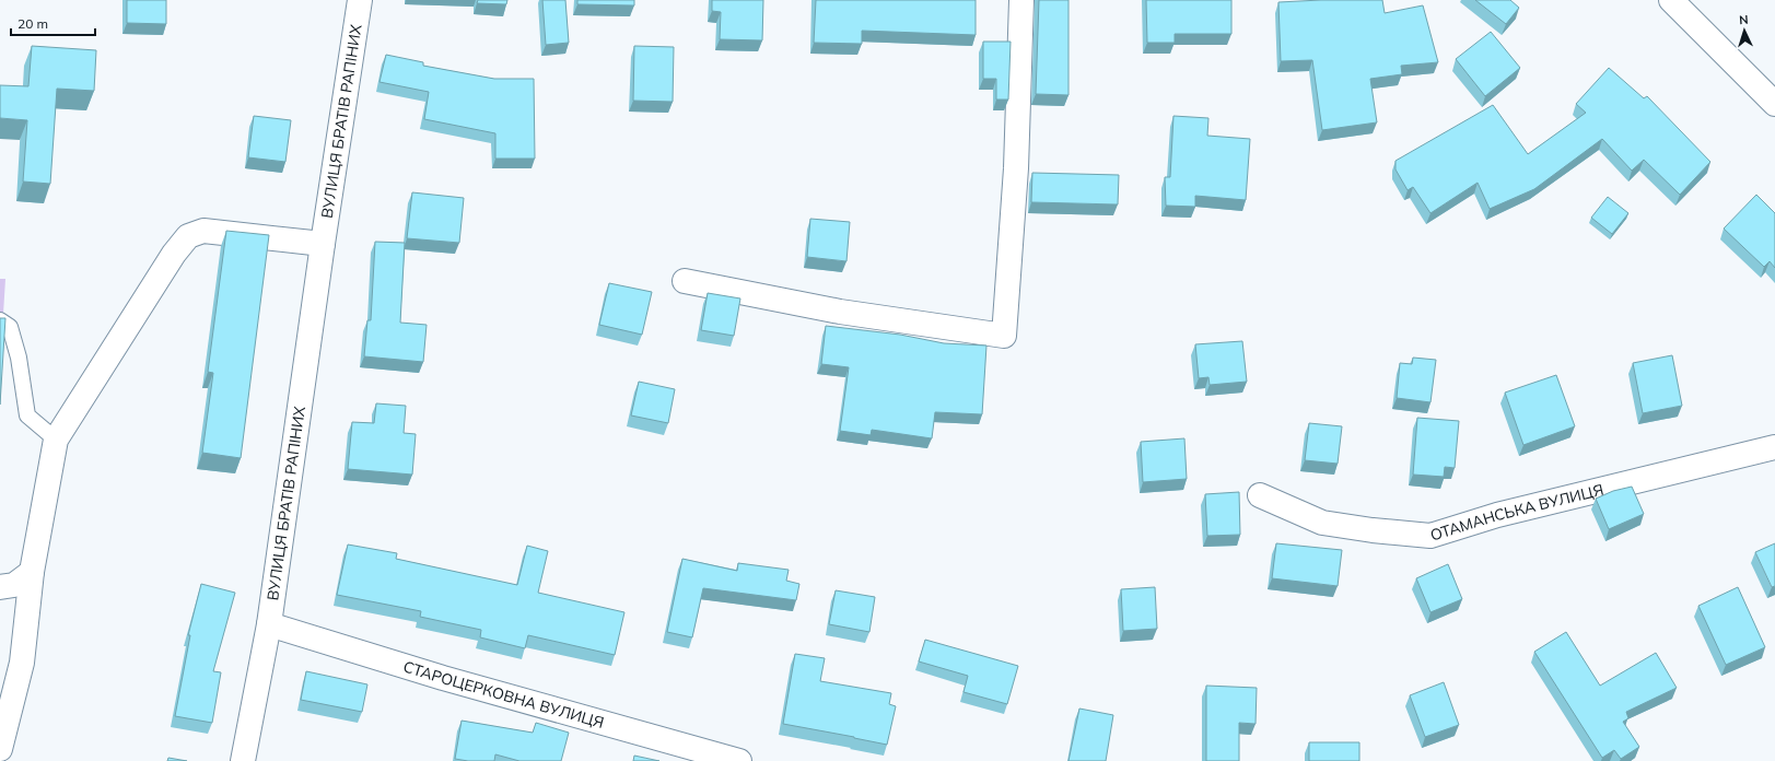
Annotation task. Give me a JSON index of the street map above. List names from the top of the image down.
{
  "streets": {
    "street": ["ВУЛИЦЯ БРАТІВ РАПІНИХ", "ОТАМАНСЬКА ВУЛИЦЯ", "СТАРОЦЕРКОВНА ВУЛИЦЯ"]
  },
  "crossings": [
    ["ВУЛИЦЯ БРАТІВ РАПІНИХ", "СТАРОЦЕРКОВНА ВУЛИЦЯ"]
  ],
  "scale_bar": "20 m",
  "north": "top"
}
